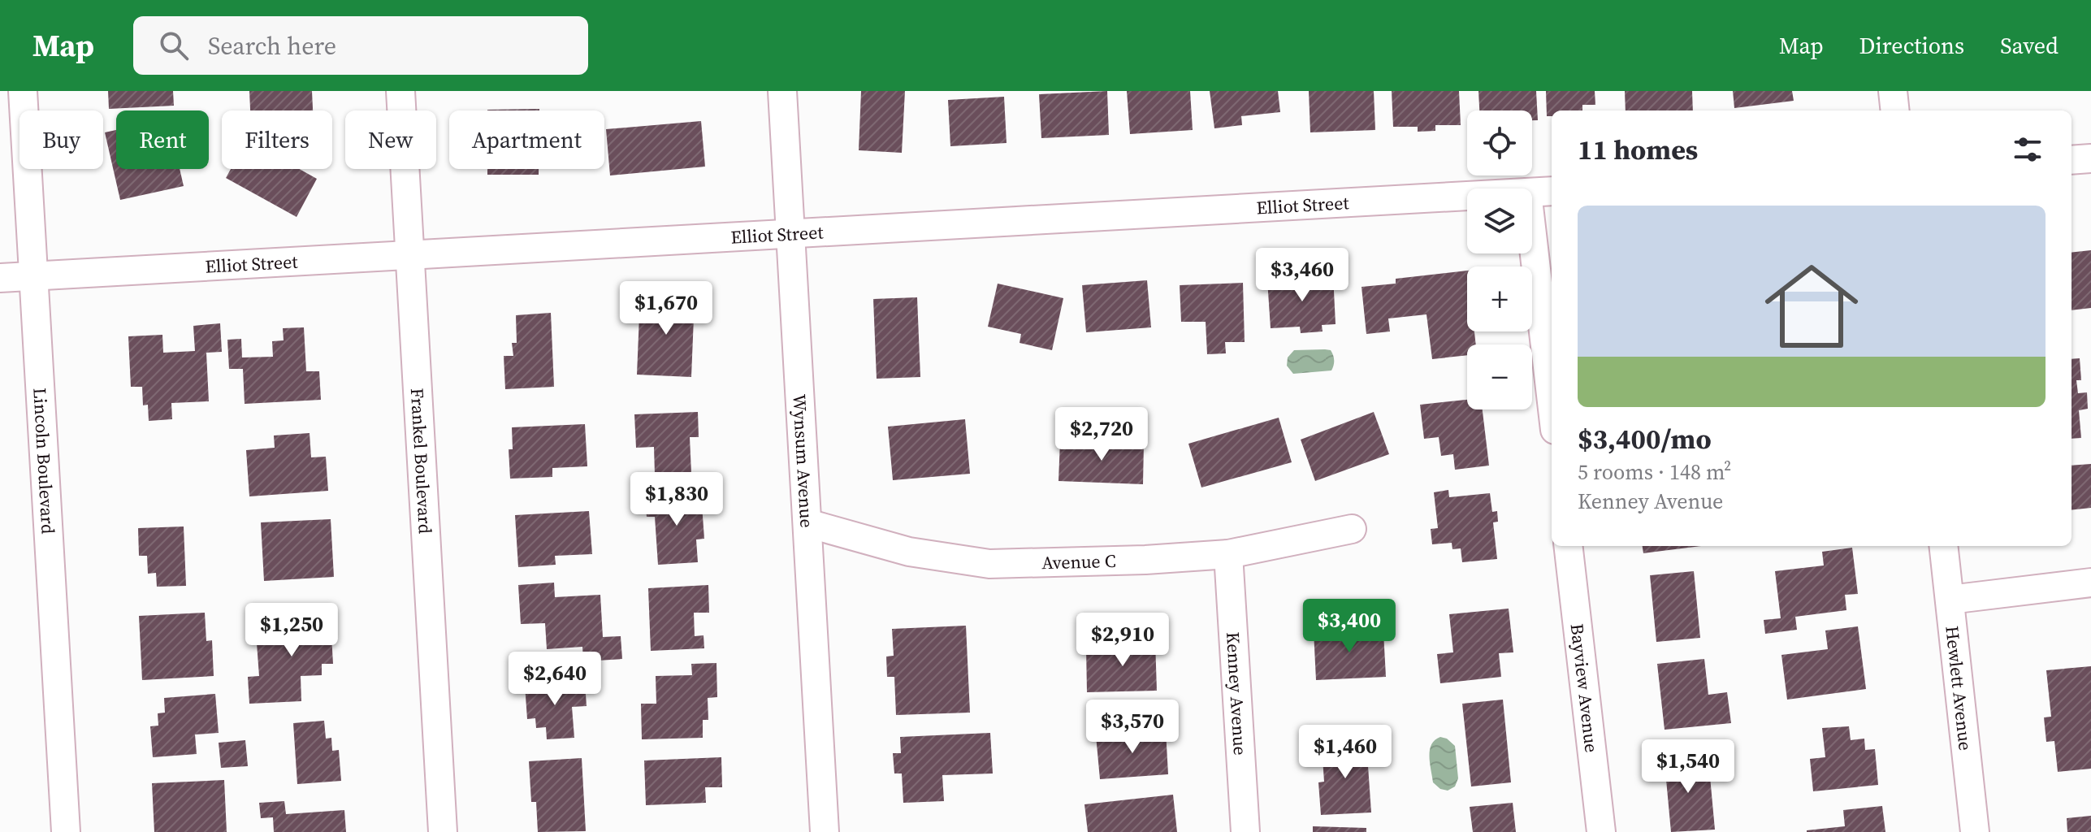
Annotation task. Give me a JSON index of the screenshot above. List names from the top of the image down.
{
  "streets": {
    "street": [
      "Elliot Street",
      "Lincoln Boulevard",
      "Frankel Boulevard",
      "Wynsum Avenue",
      "Avenue C",
      "Bayview Avenue",
      "Hewlett Avenue",
      "Kenney Avenue"
    ]
  },
  "crossings": [
    ["Elliot Street", "Lincoln Boulevard"],
    ["Elliot Street", "Frankel Boulevard"],
    ["Elliot Street", "Wynsum Avenue"],
    ["Wynsum Avenue", "Avenue C"],
    ["Avenue C", "Kenney Avenue"]
  ],
  "page": {
    "header": "Map",
    "search": "Search here",
    "nav": ["Map", "Directions", "Saved"],
    "map_buttons": ["+", "−"],
    "chip": [
      "Buy",
      "Rent",
      "Filters",
      "New",
      "Apartment"
    ],
    "heading": "11 homes",
    "list": [
      {
        "name": "$3,400/mo",
        "note": "5 rooms · 148 m² · Kenney Avenue"
      }
    ],
    "price": [
      "$3,460",
      "$1,670",
      "$2,720",
      "$1,830",
      "$3,400",
      "$1,250",
      "$2,910",
      "$2,640",
      "$3,570",
      "$1,460",
      "$1,540"
    ]
  }
}
